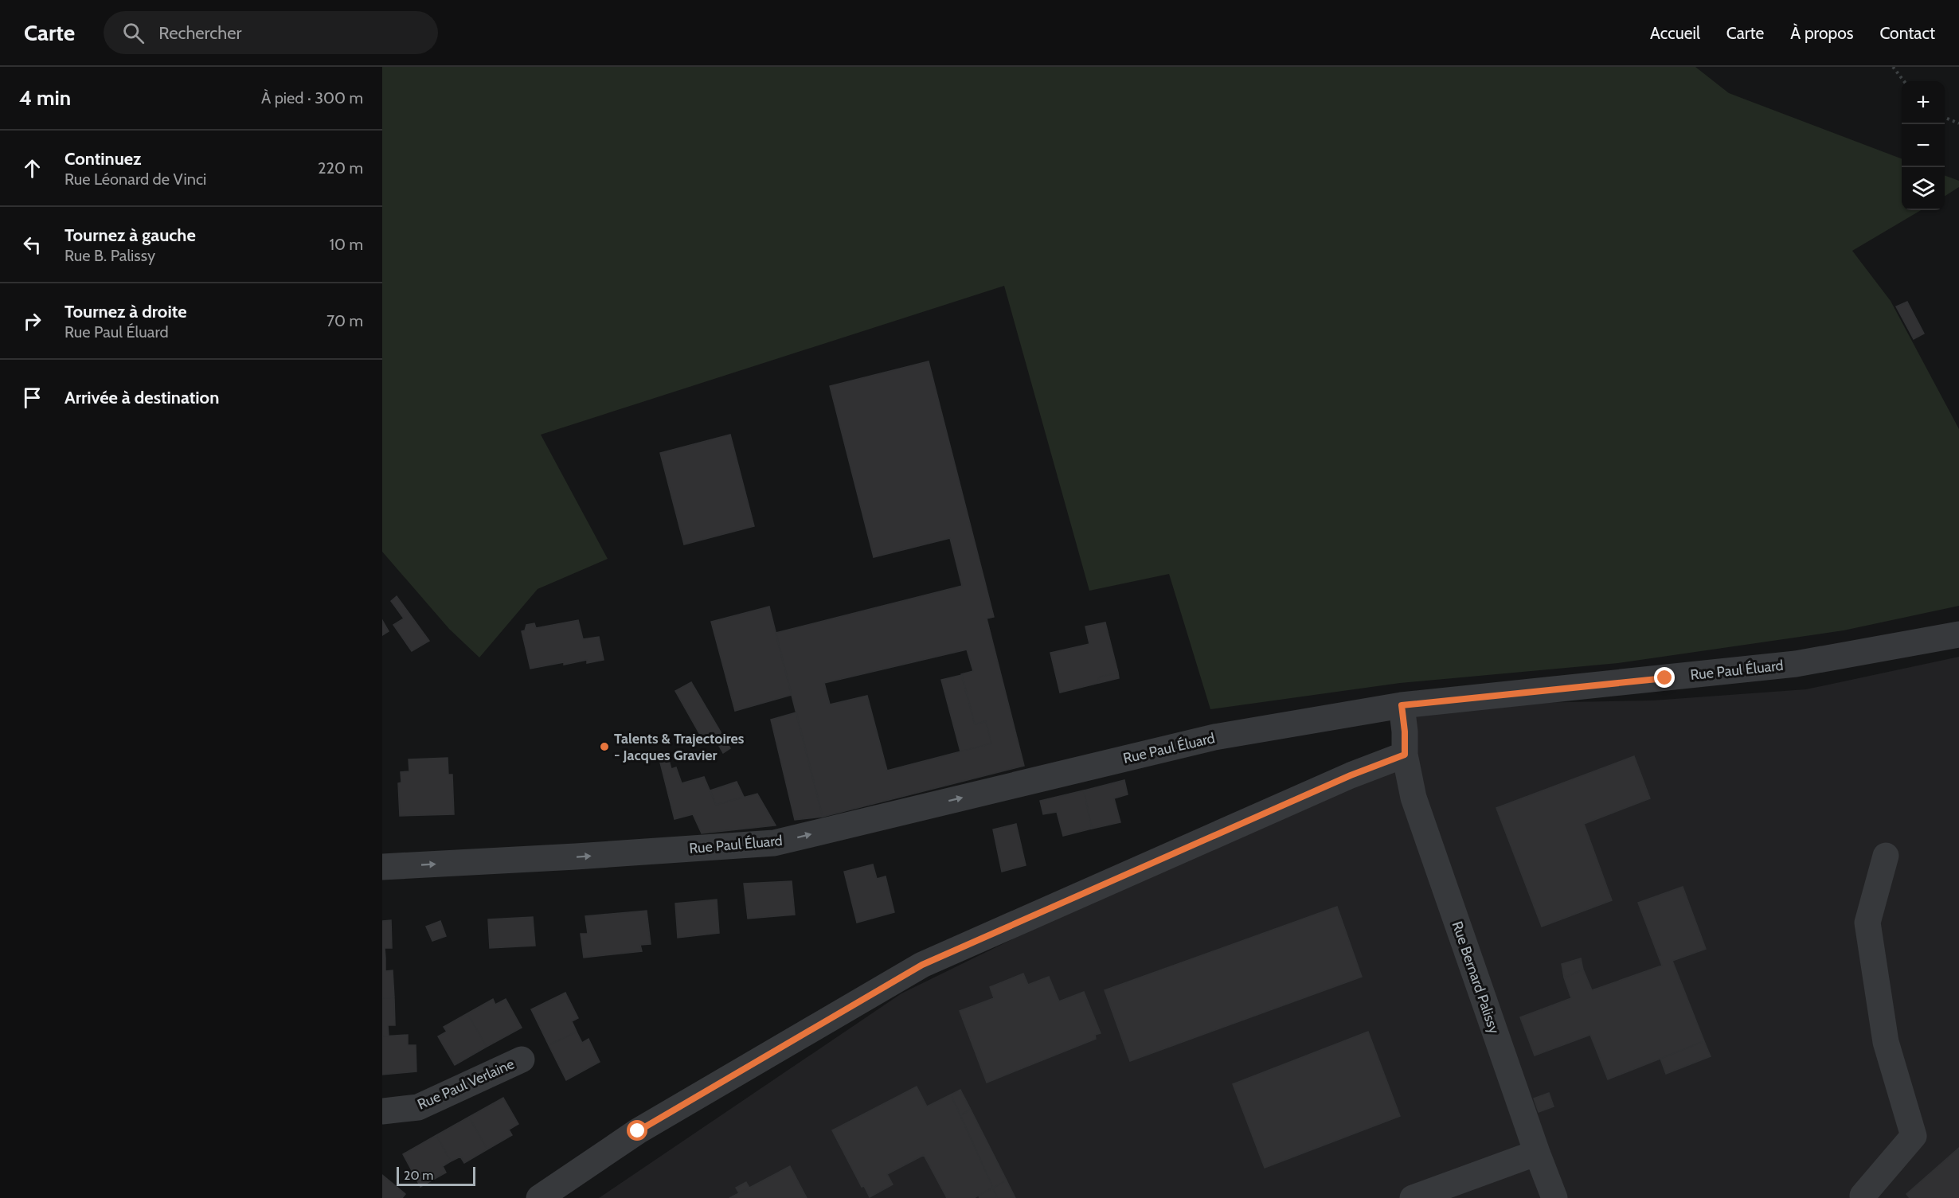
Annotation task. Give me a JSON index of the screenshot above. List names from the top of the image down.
{
  "streets": {
    "street": ["Rue Paul Éluard", "Rue Bernard Palissy", "Rue Paul Verlaine"]
  },
  "crossings": [
    ["Rue Paul Éluard", "Rue Bernard Palissy"]
  ],
  "places": ["Talents & Trajectoires - Jacques Gravier"],
  "scale_bar": "20 m",
  "page": {
    "header": "Carte",
    "search": "Rechercher",
    "nav": [
      "Accueil",
      "Carte",
      "À propos",
      "Contact"
    ],
    "heading": ["4 min", "À pied · 300 m"],
    "map_buttons": ["+", "−"],
    "list": [
      ["Continuez", "Rue Léonard de Vinci", "220 m"],
      ["Tournez à gauche", "Rue B. Palissy", "10 m"],
      ["Tournez à droite", "Rue Paul Éluard", "70 m"],
      "Arrivée à destination"
    ],
    "scale": "20 m"
  }
}
